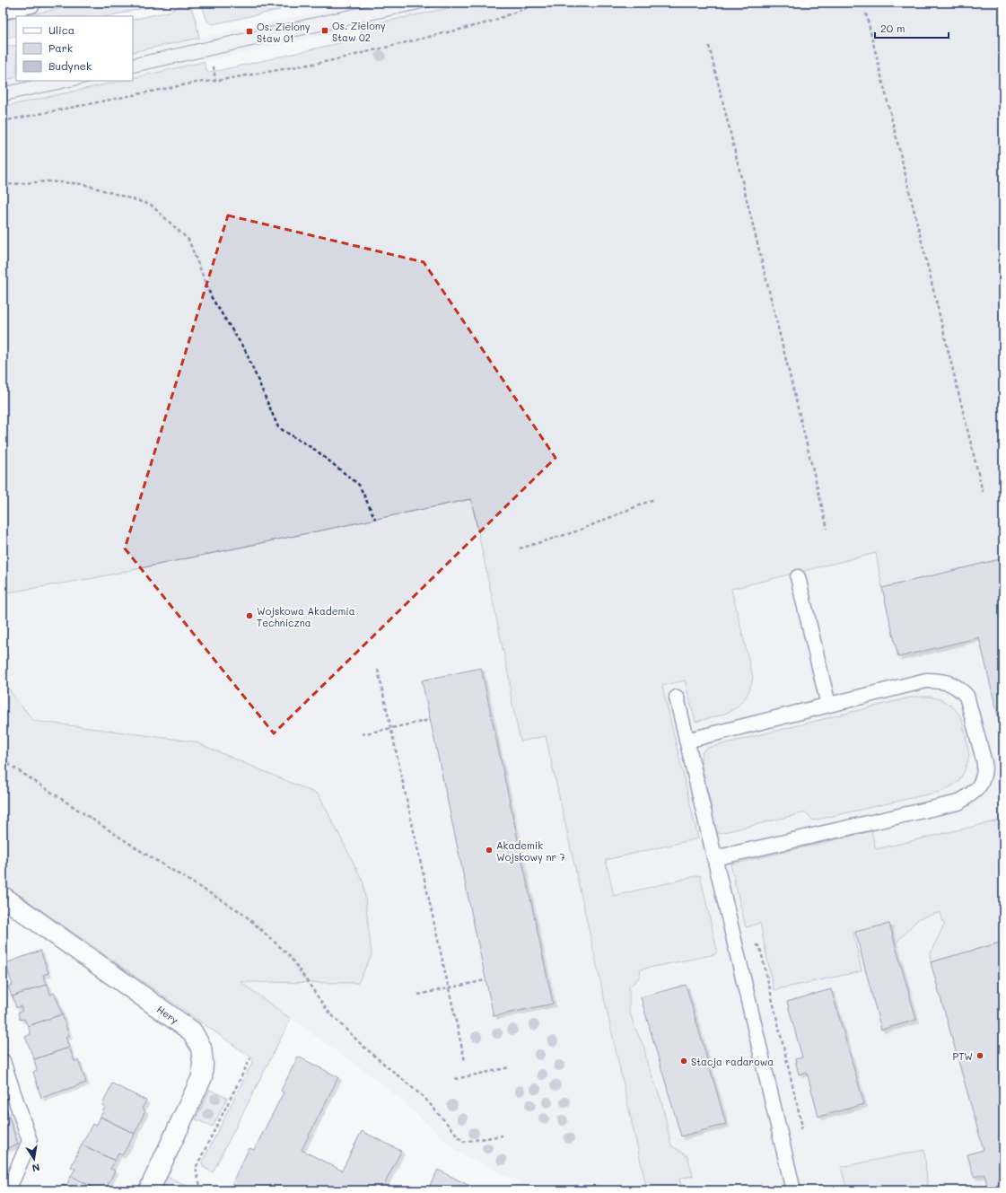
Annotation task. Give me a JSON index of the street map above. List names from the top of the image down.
{
  "streets": {
    "street": ["Hery"]
  },
  "places": {
    "transit": ["Os. Zielony Staw 02", "Os. Zielony Staw 01"],
    "other": [
      "Wojskowa Akademia Techniczna",
      "Akademik Wojskowy nr 7",
      "PTW",
      "Stacja radarowa"
    ]
  },
  "legend": ["Ulica", "Park", "Budynek"],
  "scale_bar": "20 m",
  "north": "bottom"
}
